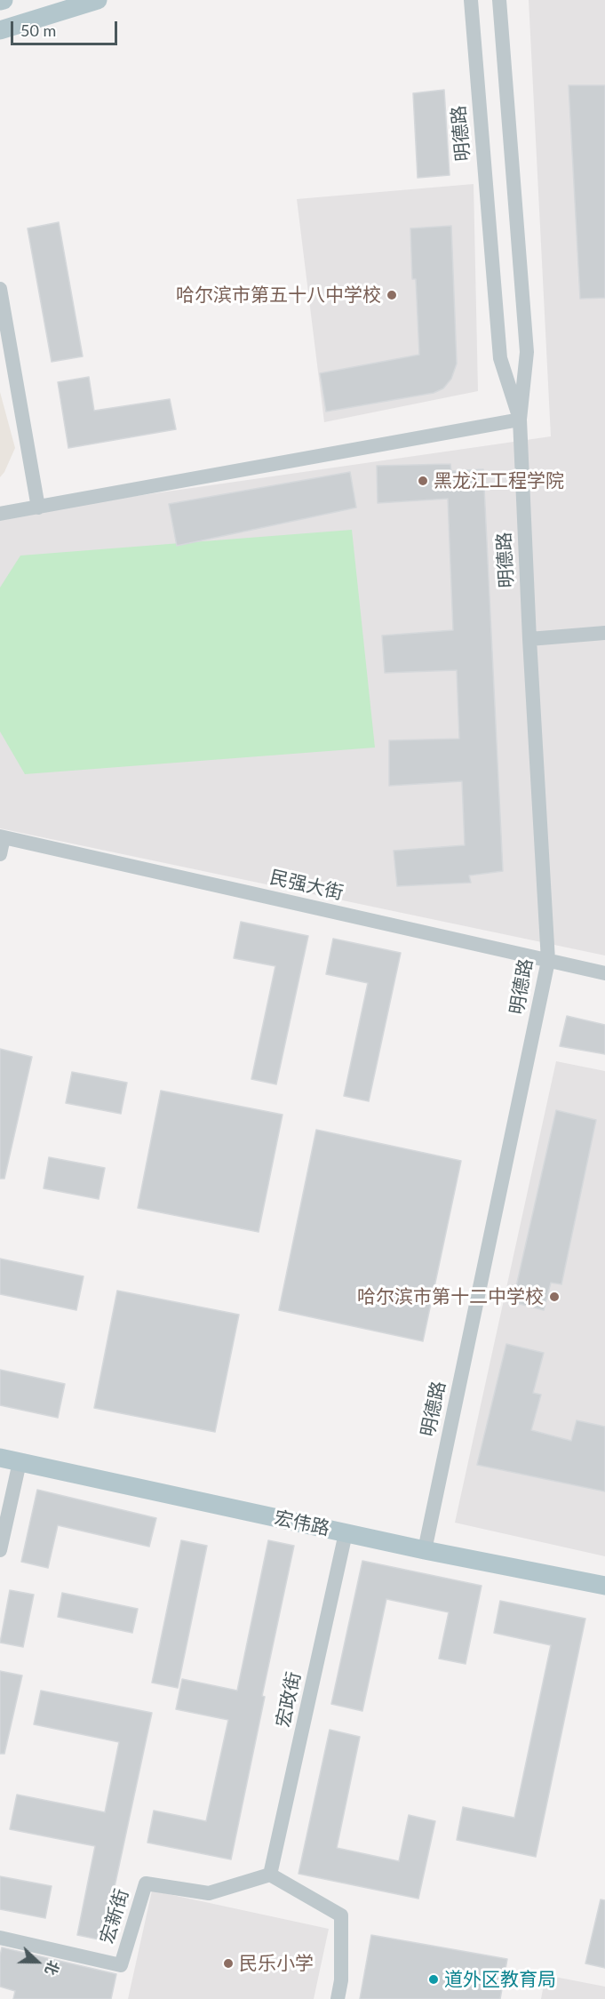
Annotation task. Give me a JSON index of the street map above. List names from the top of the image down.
{
  "streets": {
    "main road": ["宏伟路"],
    "street": [
      "明德路",
      "民强大街",
      "宏政街",
      "宏新街"
    ]
  },
  "crossings": [
    ["明德路", "民强大街"],
    ["明德路", "宏伟路"],
    ["宏伟路", "宏政街"],
    ["宏政街", "宏新街"]
  ],
  "places": [
    "哈尔滨市第五十八中学校",
    "黑龙江工程学院",
    "哈尔滨市第十二中学校",
    "民乐小学",
    "道外区教育局"
  ],
  "scale_bar": "50 m",
  "north": "right"
}
